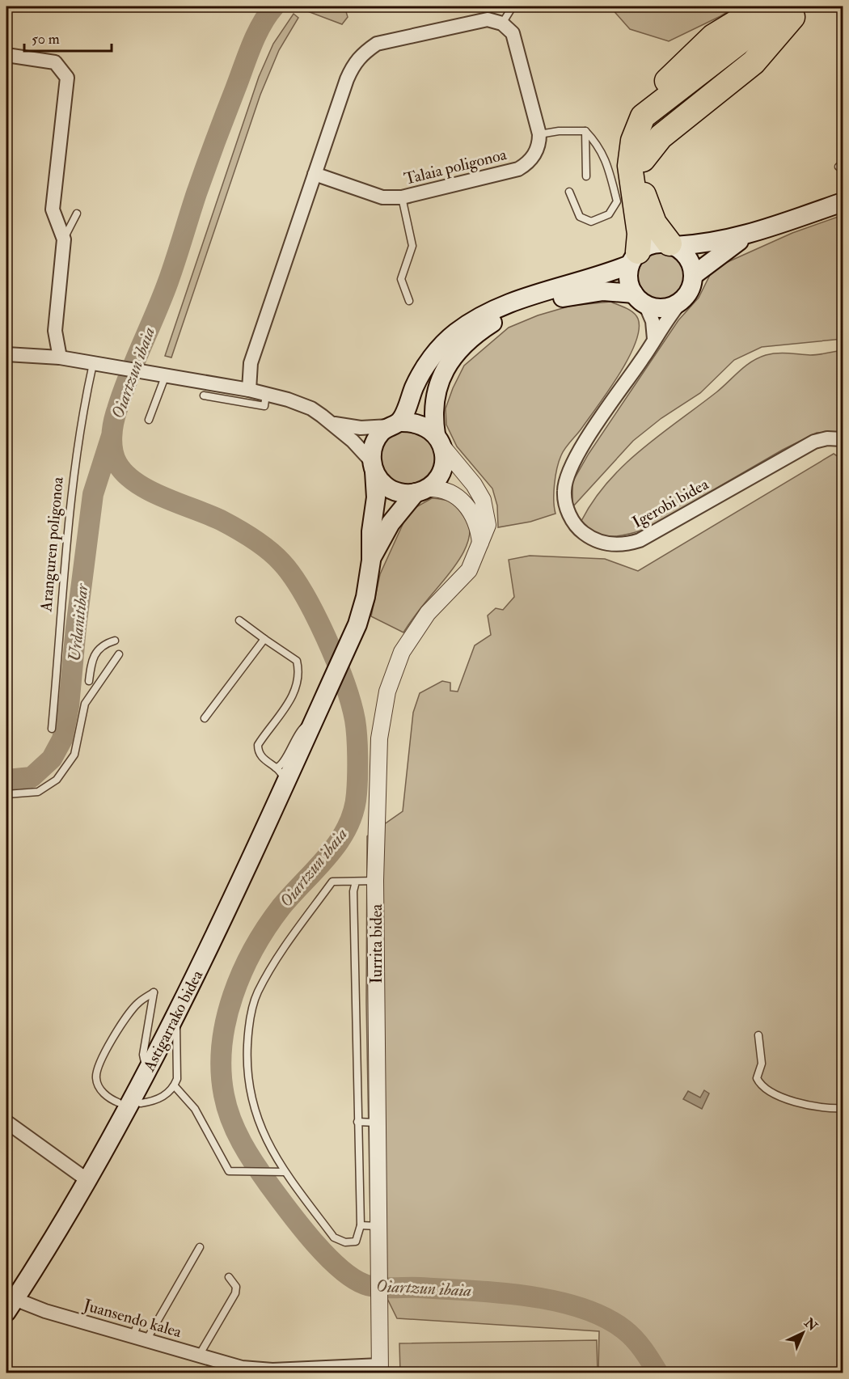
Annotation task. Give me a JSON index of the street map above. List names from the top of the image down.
{
  "streets": {
    "main road": ["Astigarrako bidea"],
    "street": [
      "Talaia poligonoa",
      "Igerobi bidea",
      "Iurrita bidea",
      "Juansendo kalea"
    ],
    "lane": ["Aranguren poligonoa"]
  },
  "crossings": [
    ["Iurrita bidea", "Juansendo kalea"],
    ["Astigarrako bidea", "Juansendo kalea"]
  ],
  "water": ["Oiartzun ibaia", "Urdanitibar"],
  "scale_bar": "50 m",
  "north": "top right"
}
